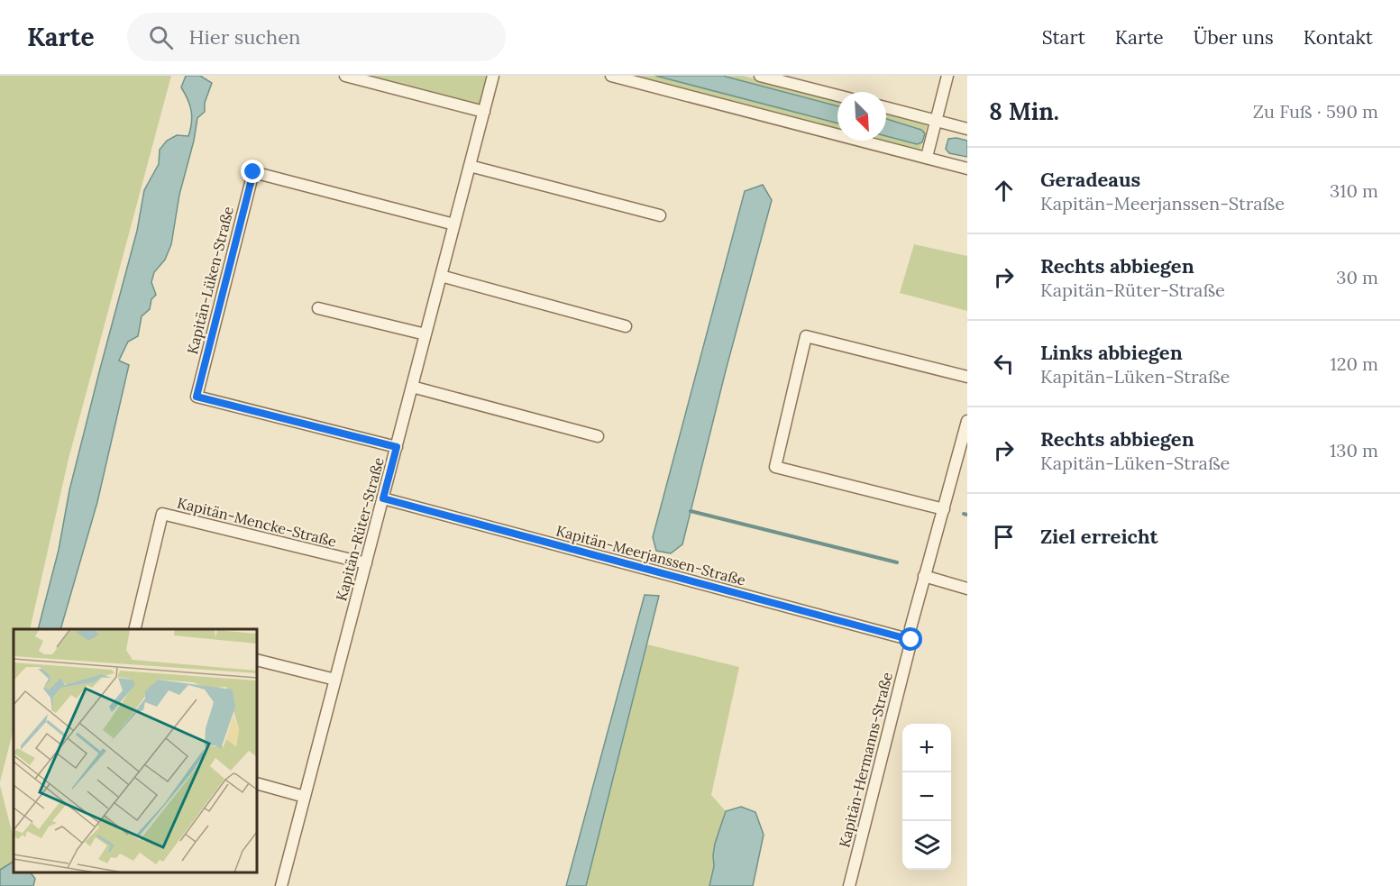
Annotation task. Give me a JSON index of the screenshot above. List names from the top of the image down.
{
  "streets": {
    "street": [
      "Kapitän-Lüken-Straße",
      "Kapitän-Mencke-Straße",
      "Kapitän-Rüter-Straße",
      "Kapitän-Meerjanssen-Straße",
      "Kapitän-Hermanns-Straße"
    ]
  },
  "crossings": [
    ["Kapitän-Lüken-Straße", "Kapitän-Rüter-Straße"],
    ["Kapitän-Mencke-Straße", "Kapitän-Rüter-Straße"],
    ["Kapitän-Rüter-Straße", "Kapitän-Meerjanssen-Straße"],
    ["Kapitän-Meerjanssen-Straße", "Kapitän-Hermanns-Straße"]
  ],
  "north": "bottom right",
  "page": {
    "header": "Karte",
    "search": "Hier suchen",
    "nav": [
      "Start",
      "Karte",
      "Über uns",
      "Kontakt"
    ],
    "heading": ["8 Min.", "Zu Fuß · 590 m"],
    "list": [
      ["Geradeaus", "Kapitän-Meerjanssen-Straße", "310 m"],
      ["Rechts abbiegen", "Kapitän-Rüter-Straße", "30 m"],
      ["Links abbiegen", "Kapitän-Lüken-Straße", "120 m"],
      ["Rechts abbiegen", "Kapitän-Lüken-Straße", "130 m"],
      "Ziel erreicht"
    ],
    "map_buttons": ["+", "−"]
  }
}
